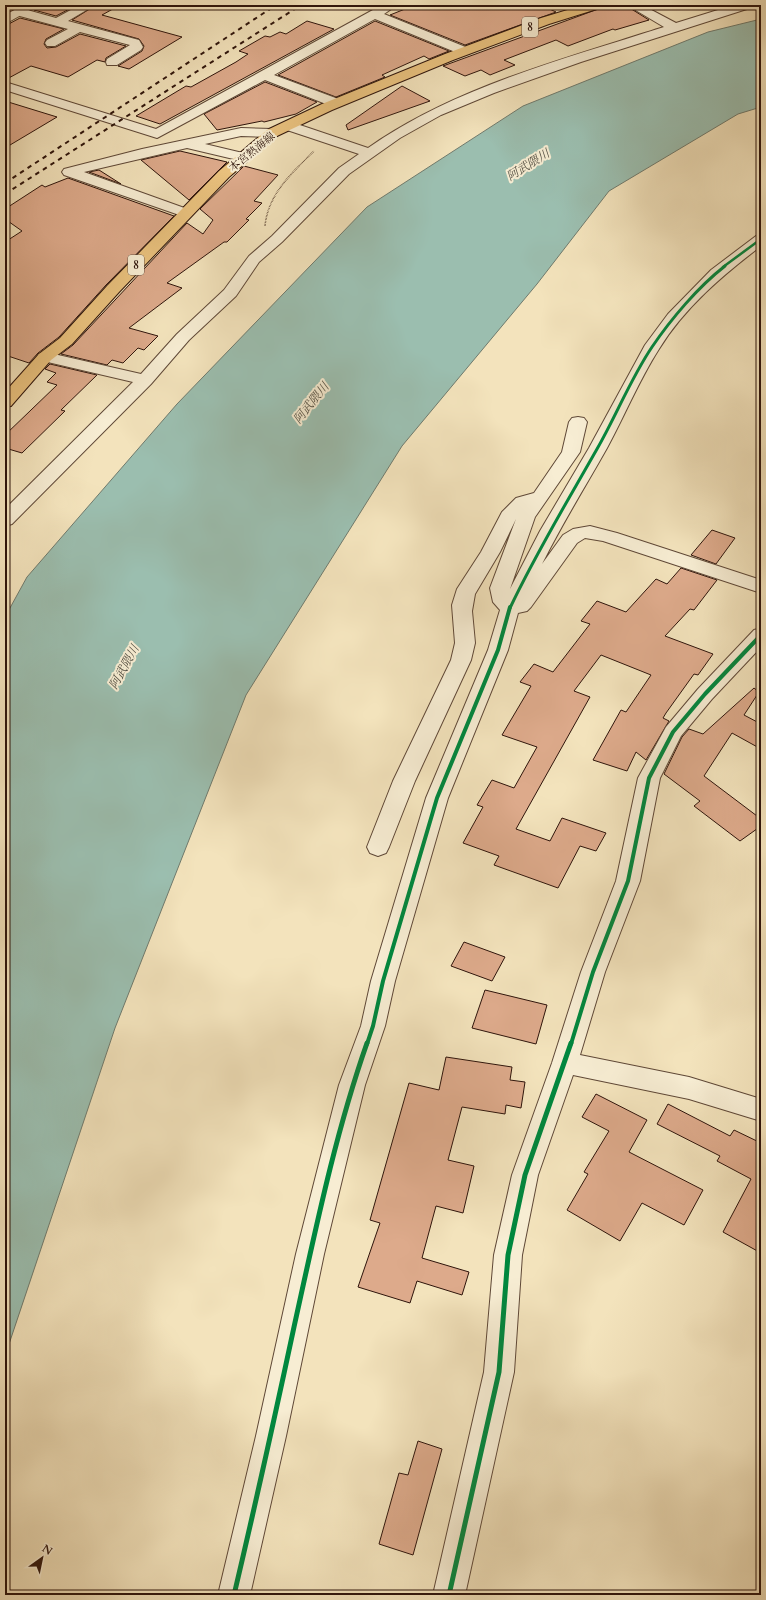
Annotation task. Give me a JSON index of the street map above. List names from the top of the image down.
{
  "streets": {
    "main road": ["8", "本宮熱海線"]
  },
  "water": ["阿武隈川"],
  "north": "top right"
}
